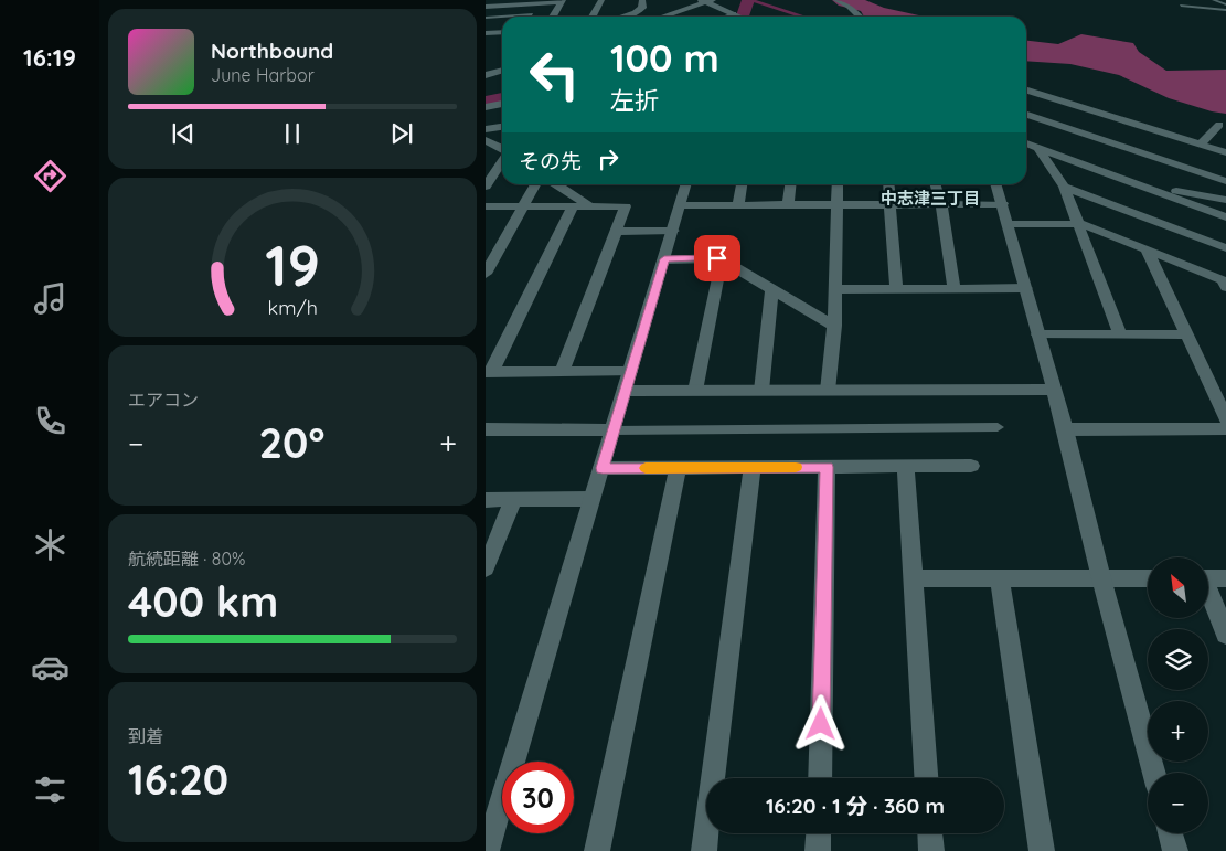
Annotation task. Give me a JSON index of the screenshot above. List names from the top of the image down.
{
  "districts": ["中志津三丁目"],
  "north": "top left",
  "page": {
    "tabs": "16:19",
    "turn": ["100 m", "左折"],
    "song": ["Northbound", "June Harbor"],
    "then": "その先",
    "tile": [
      "エアコン",
      ["航続距離 · 80%", "400 km"],
      ["到着", "16:20"]
    ],
    "heat": ["−", "20°", "+"],
    "map_buttons": ["+", "−"],
    "limit": "30",
    "trip": "16:20 · 1 分 · 360 m",
    "gauge": ["19", "km/h"]
  }
}
